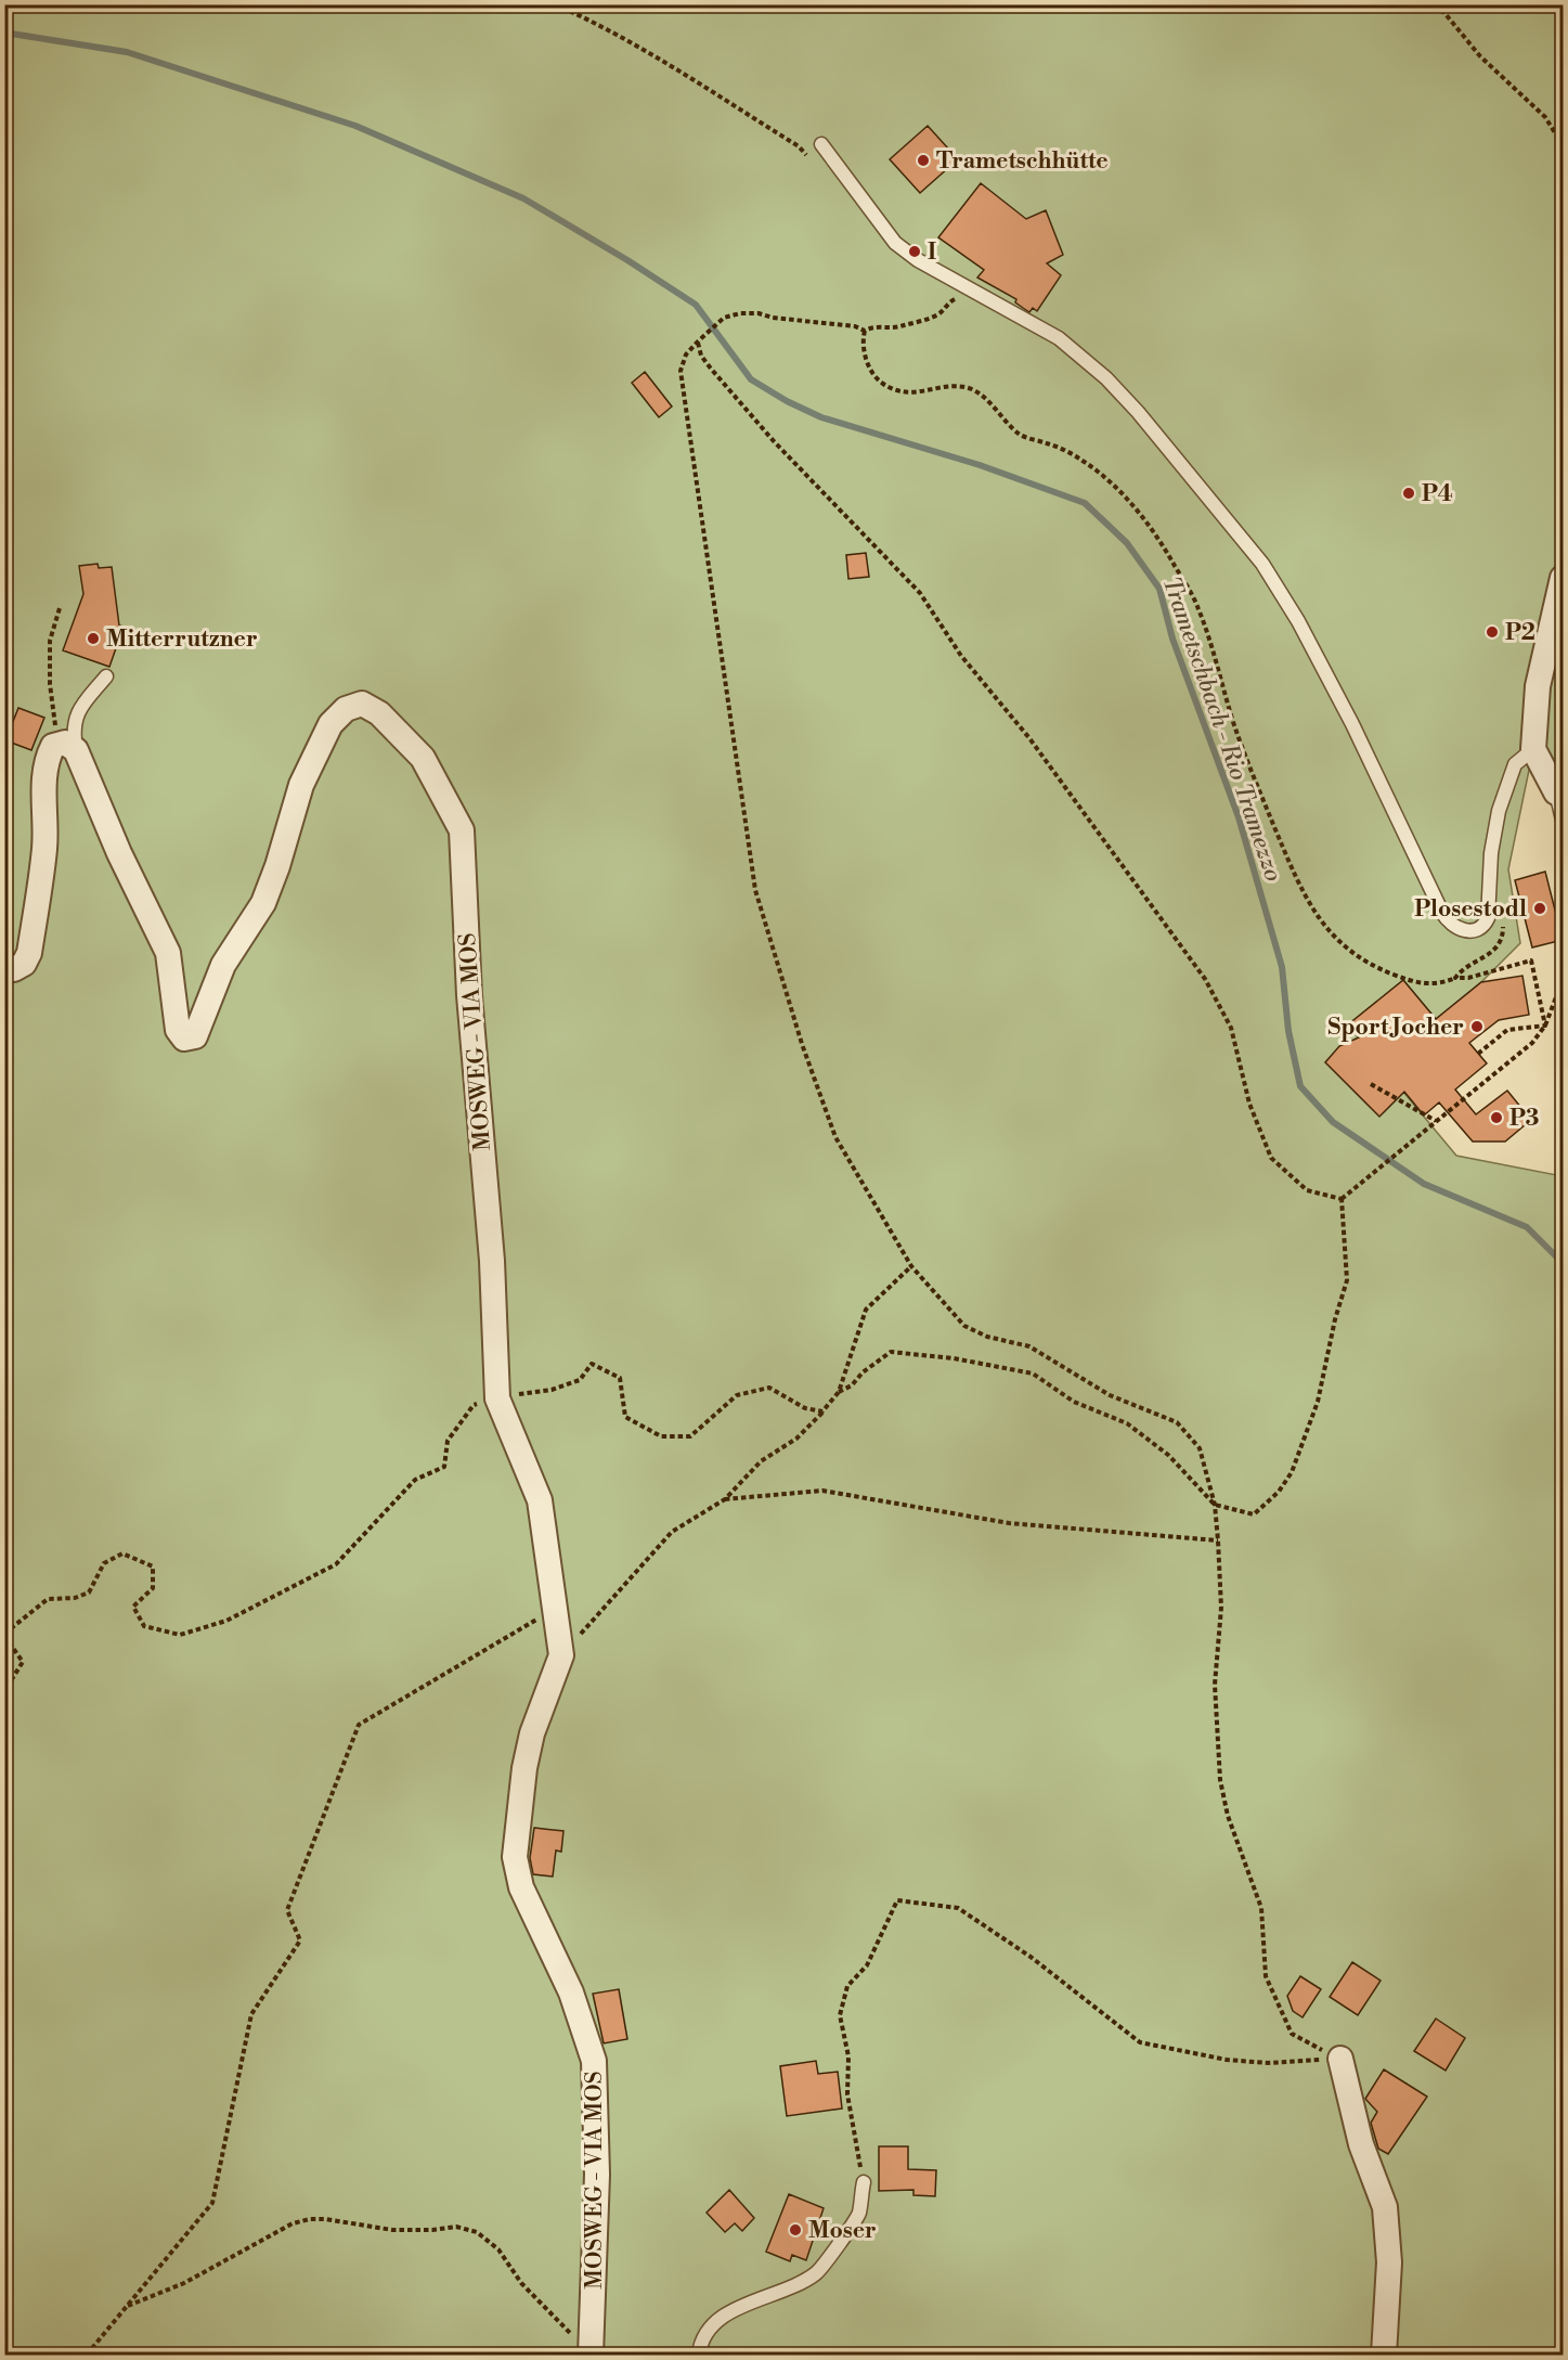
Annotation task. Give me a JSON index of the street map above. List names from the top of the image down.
{
  "streets": {
    "street": ["MOSWEG - VIA MOS"]
  },
  "water": ["Trametschbach - Rio Tramezzo"],
  "places": [
    "Trametschhütte",
    "I",
    "P4",
    "P2",
    "Mitterrutzner",
    "Plosestodl",
    "Sport Jocher",
    "P3",
    "Moser"
  ]
}
